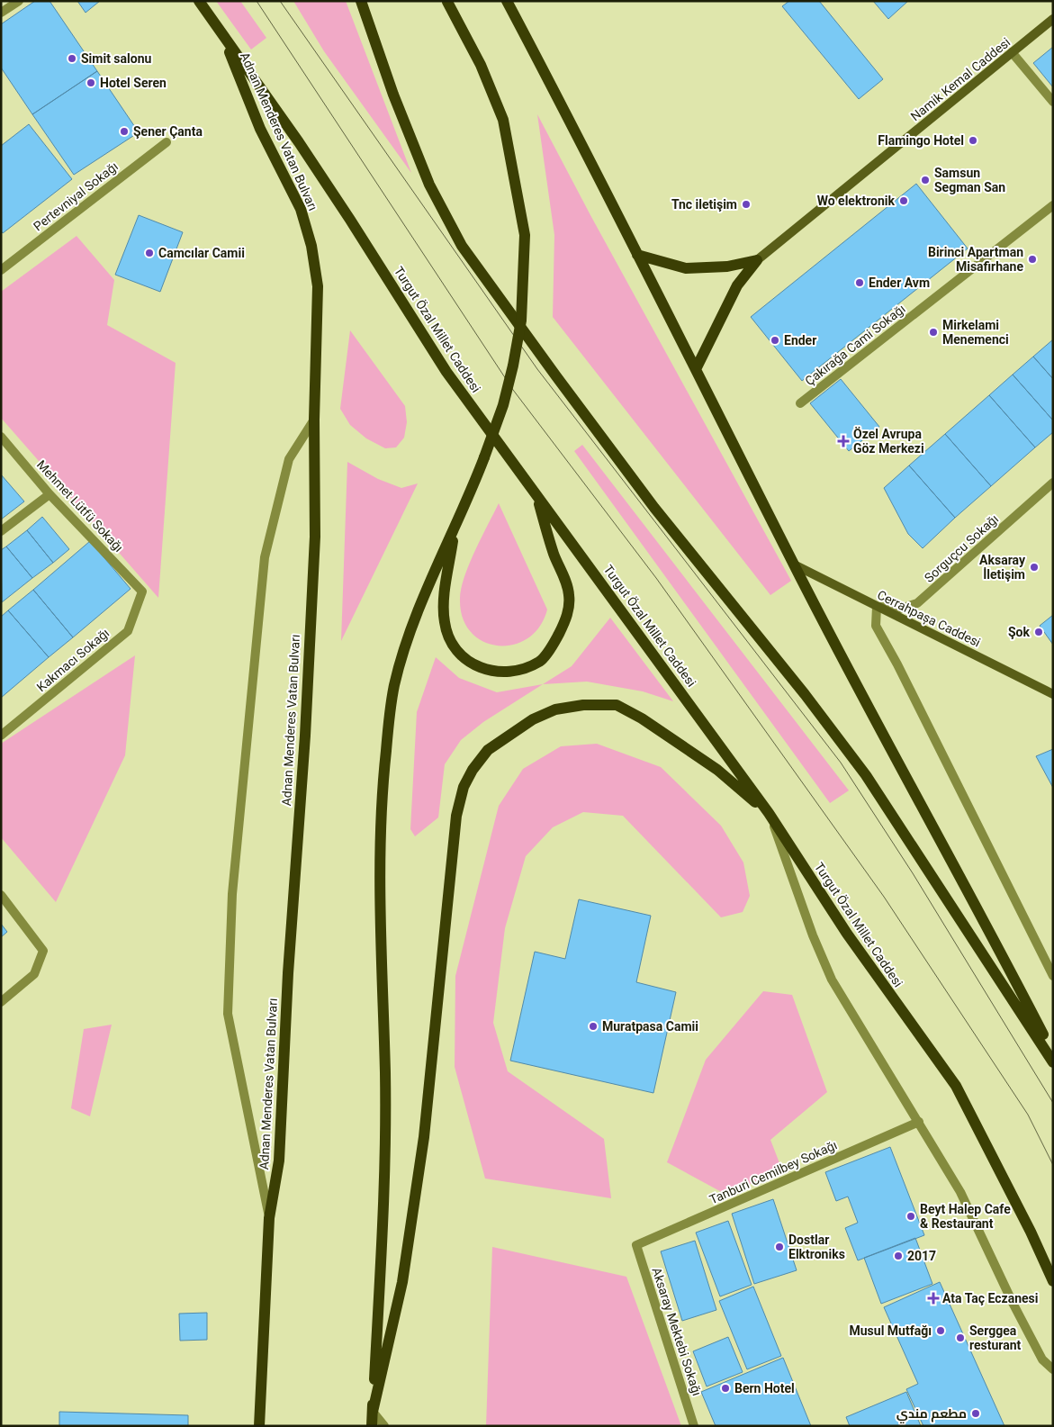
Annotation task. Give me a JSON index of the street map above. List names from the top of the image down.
{
  "streets": {
    "main road": [
      "Namik Kemal Caddesi",
      "Adnan Menderes Vatan Bulvarı",
      "Turgut Özal Millet Caddesi",
      "Cerrahpașa Caddesi"
    ],
    "street": [
      "Pertevniyal Sokağı",
      "Çakırağa Cami Sokağı",
      "Mehmet Lütfü Sokağı",
      "Sorguçcu Sokağı",
      "Kakmacı Sokağı",
      "Tanburi Cemilbey Sokağı",
      "Aksaray Mektebi Sokağı"
    ]
  },
  "crossings": [
    ["Adnan Menderes Vatan Bulvarı", "Turgut Özal Millet Caddesi"],
    ["Mehmet Lütfü Sokağı", "Kakmacı Sokağı"],
    ["Sorguçcu Sokağı", "Cerrahpașa Caddesi"],
    ["Tanburi Cemilbey Sokağı", "Aksaray Mektebi Sokağı"]
  ],
  "places": {
    "other": [
      "Simit salonu",
      "Hotel Seren",
      "Şener Çanta",
      "Flamingo Hotel",
      "Samsun Segman San",
      "Wo elektronik",
      "Tnc iletişim",
      "Camcılar Camii",
      "Birinci Apartman Misafirhane",
      "Ender Avm",
      "Mirkelami Menemenci",
      "Ender",
      "Aksaray İletişim",
      "Şok",
      "Muratpasa Camii",
      "Beyt Halep Cafe & Restaurant",
      "Dostlar Elktroniks",
      "2017",
      "Musul Mutfağı",
      "Serggea resturant",
      "Bern Hotel",
      "مطعم مندي"
    ],
    "health": ["Özel Avrupa Göz Merkezi", "Ata Taç Eczanesi"]
  }
}
